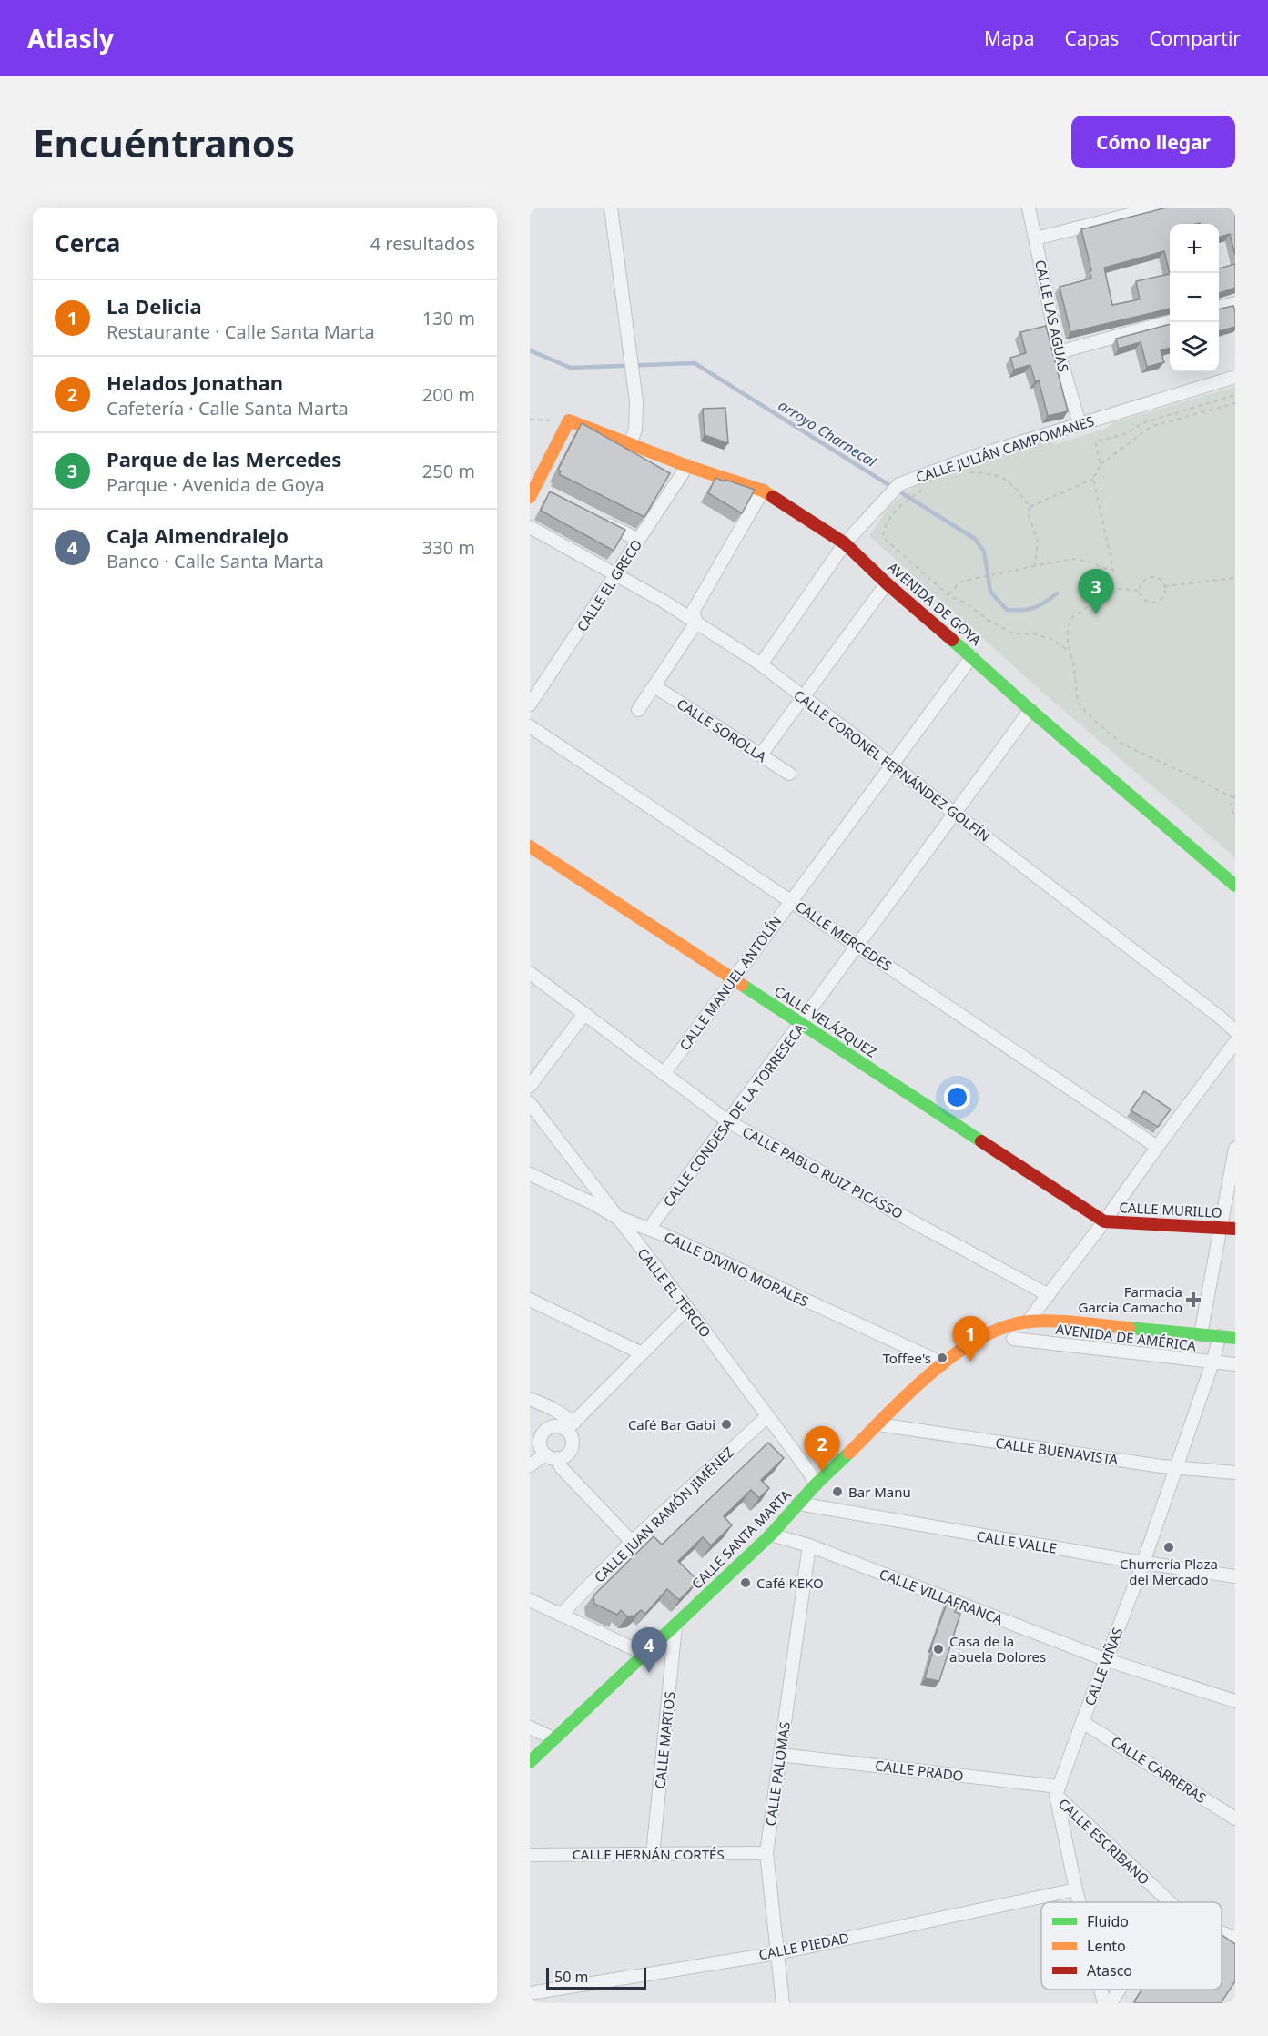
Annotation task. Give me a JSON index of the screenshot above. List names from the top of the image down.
{
  "streets": {
    "street": [
      "CALLE LAS AGUAS",
      "CALLE JULIÁN CAMPOMANES",
      "CALLE EL GRECO",
      "AVENIDA DE GOYA",
      "CALLE SOROLLA",
      "CALLE CORONEL FERNÁNDEZ GOLFÍN",
      "CALLE MERCEDES",
      "CALLE MANUEL ANTOLÍN",
      "CALLE VELÁZQUEZ",
      "CALLE CONDESA DE LA TORRESECA",
      "CALLE PABLO RUIZ PICASSO",
      "CALLE MURILLO",
      "CALLE DIVINO MORALES",
      "CALLE EL TERCIO",
      "AVENIDA DE AMÉRICA",
      "CALLE BUENAVISTA",
      "CALLE JUAN RAMÓN JIMÉNEZ",
      "CALLE SANTA MARTA",
      "CALLE VALLE",
      "CALLE VILLAFRANCA",
      "CALLE VIÑAS",
      "CALLE MARTOS",
      "CALLE CARRERAS",
      "CALLE PRADO",
      "CALLE PALOMAS",
      "CALLE ESCRIBANO",
      "CALLE HERNÁN CORTÉS",
      "CALLE PIEDAD"
    ]
  },
  "crossings": [
    ["CALLE LAS AGUAS", "CALLE JULIÁN CAMPOMANES"],
    ["CALLE JULIÁN CAMPOMANES", "AVENIDA DE GOYA"],
    ["CALLE JULIÁN CAMPOMANES", "CALLE CORONEL FERNÁNDEZ GOLFÍN"],
    ["CALLE EL GRECO", "AVENIDA DE GOYA"],
    ["CALLE EL GRECO", "CALLE CORONEL FERNÁNDEZ GOLFÍN"],
    ["AVENIDA DE GOYA", "CALLE MANUEL ANTOLÍN"],
    ["AVENIDA DE GOYA", "CALLE CONDESA DE LA TORRESECA"],
    ["CALLE CORONEL FERNÁNDEZ GOLFÍN", "CALLE MANUEL ANTOLÍN"],
    ["CALLE CORONEL FERNÁNDEZ GOLFÍN", "CALLE CONDESA DE LA TORRESECA"],
    ["CALLE MERCEDES", "CALLE MANUEL ANTOLÍN"],
    ["CALLE MERCEDES", "CALLE CONDESA DE LA TORRESECA"],
    ["CALLE MANUEL ANTOLÍN", "CALLE VELÁZQUEZ"],
    ["CALLE MANUEL ANTOLÍN", "CALLE PABLO RUIZ PICASSO"],
    ["CALLE VELÁZQUEZ", "CALLE CONDESA DE LA TORRESECA"],
    ["CALLE VELÁZQUEZ", "CALLE MURILLO"],
    ["CALLE CONDESA DE LA TORRESECA", "CALLE PABLO RUIZ PICASSO"],
    ["CALLE CONDESA DE LA TORRESECA", "CALLE DIVINO MORALES"],
    ["CALLE DIVINO MORALES", "CALLE EL TERCIO"],
    ["CALLE DIVINO MORALES", "CALLE SANTA MARTA"],
    ["CALLE EL TERCIO", "CALLE JUAN RAMÓN JIMÉNEZ"],
    ["CALLE EL TERCIO", "CALLE SANTA MARTA"],
    ["AVENIDA DE AMÉRICA", "CALLE SANTA MARTA"],
    ["AVENIDA DE AMÉRICA", "CALLE VIÑAS"],
    ["CALLE BUENAVISTA", "CALLE SANTA MARTA"],
    ["CALLE BUENAVISTA", "CALLE VIÑAS"],
    ["CALLE SANTA MARTA", "CALLE VALLE"],
    ["CALLE SANTA MARTA", "CALLE VILLAFRANCA"],
    ["CALLE SANTA MARTA", "CALLE MARTOS"],
    ["CALLE VALLE", "CALLE VIÑAS"],
    ["CALLE VILLAFRANCA", "CALLE VIÑAS"],
    ["CALLE VILLAFRANCA", "CALLE PALOMAS"],
    ["CALLE VIÑAS", "CALLE CARRERAS"],
    ["CALLE VIÑAS", "CALLE PRADO"],
    ["CALLE VIÑAS", "CALLE ESCRIBANO"],
    ["CALLE MARTOS", "CALLE HERNÁN CORTÉS"],
    ["CALLE PRADO", "CALLE PALOMAS"],
    ["CALLE PRADO", "CALLE ESCRIBANO"],
    ["CALLE PALOMAS", "CALLE HERNÁN CORTÉS"],
    ["CALLE PALOMAS", "CALLE PIEDAD"]
  ],
  "water": ["arroyo Charnecal"],
  "places": {
    "health": ["Farmacia García Camacho"],
    "other": [
      "Toffee's",
      "Café Bar Gabi",
      "Bar Manu",
      "Churrería Plaza del Mercado",
      "Café KEKO",
      "Casa de la abuela Dolores"
    ]
  },
  "legend": ["Fluido", "Lento", "Atasco"],
  "scale_bar": "50 m",
  "page": {
    "header": "Atlasly",
    "nav": ["Mapa", "Capas", "Compartir"],
    "buttons": "Cómo llegar",
    "title": "Encuéntranos",
    "heading": ["Cerca", "4 resultados"],
    "map_buttons": ["+", "−"],
    "list": [
      {
        "mark": "1",
        "name": "La Delicia",
        "note": "Restaurante · Calle Santa Marta",
        "value": "130 m"
      },
      {
        "mark": "2",
        "name": "Helados Jonathan",
        "note": "Cafetería · Calle Santa Marta",
        "value": "200 m"
      },
      {
        "mark": "3",
        "name": "Parque de las Mercedes",
        "note": "Parque · Avenida de Goya",
        "value": "250 m"
      },
      {
        "mark": "4",
        "name": "Caja Almendralejo",
        "note": "Banco · Calle Santa Marta",
        "value": "330 m"
      }
    ],
    "pins": [
      "3",
      "1",
      "2",
      "4"
    ],
    "scale": "50 m"
  }
}
